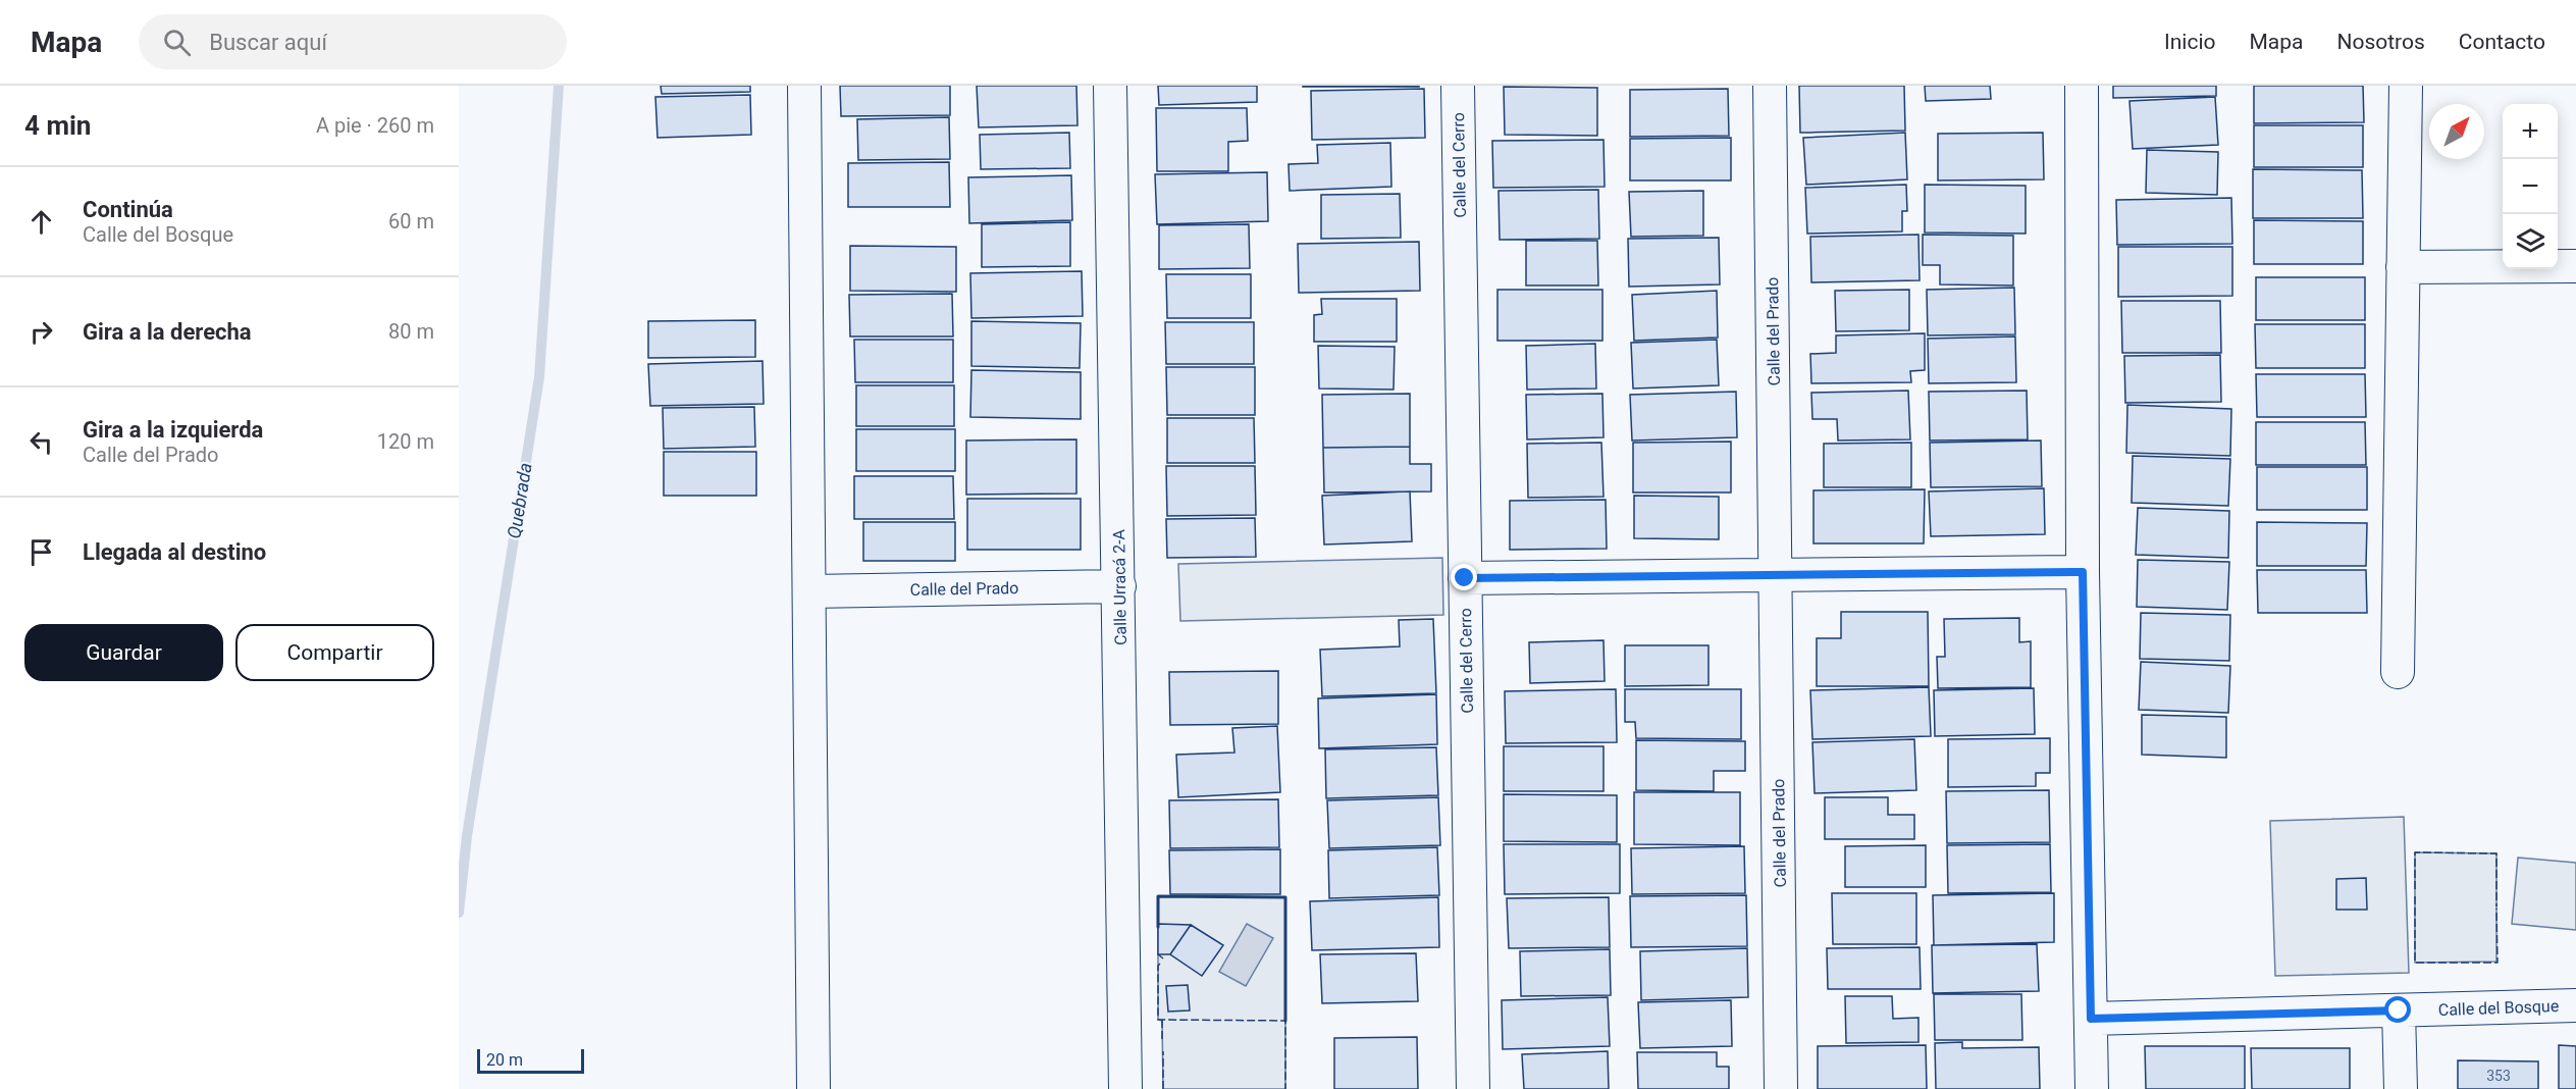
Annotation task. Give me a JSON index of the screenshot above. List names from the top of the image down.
{
  "streets": {
    "street": [
      "Calle del Cerro",
      "Calle del Prado",
      "Calle Urracá 2-A",
      "Calle del Bosque"
    ]
  },
  "crossings": [
    ["Calle del Prado", "Calle Urracá 2-A"]
  ],
  "water": ["Quebrada"],
  "house_numbers": ["353"],
  "scale_bar": "20 m",
  "north": "top right",
  "page": {
    "header": "Mapa",
    "search": "Buscar aquí",
    "nav": [
      "Inicio",
      "Mapa",
      "Nosotros",
      "Contacto"
    ],
    "heading": ["4 min", "A pie · 260 m"],
    "map_buttons": ["+", "−"],
    "list": [
      ["Continúa", "Calle del Bosque", "60 m"],
      ["Gira a la derecha", "80 m"],
      ["Gira a la izquierda", "Calle del Prado", "120 m"],
      "Llegada al destino"
    ],
    "buttons": ["Guardar", "Compartir"],
    "scale": "20 m"
  }
}
